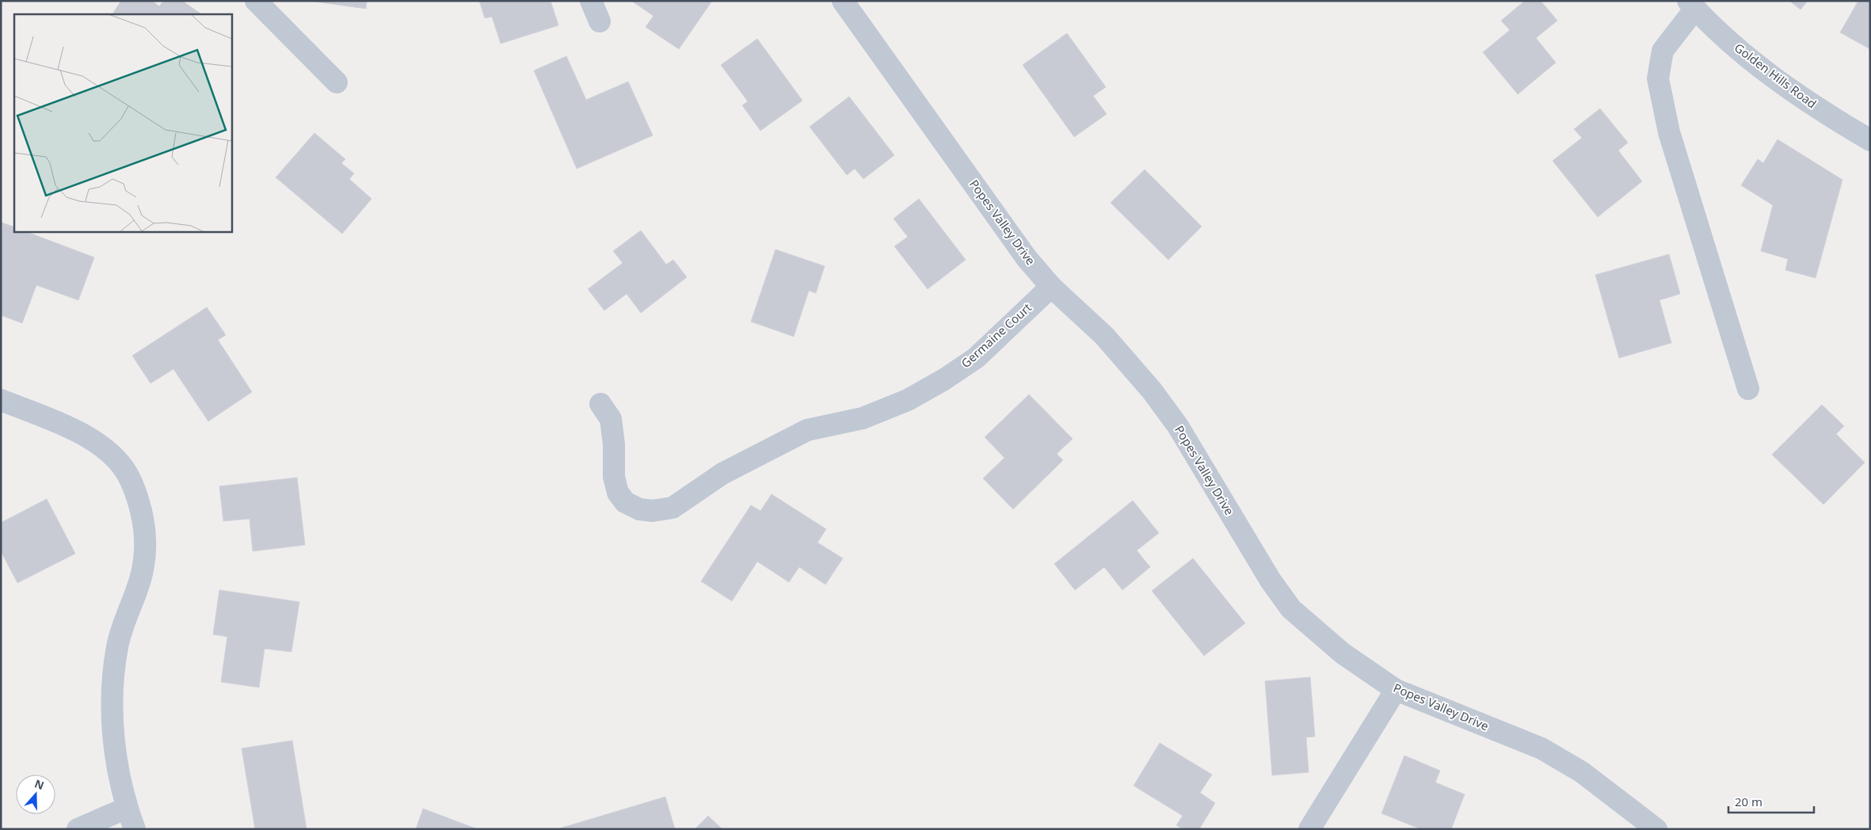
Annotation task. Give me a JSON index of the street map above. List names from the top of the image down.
{
  "streets": {
    "street": ["Golden Hills Road", "Popes Valley Drive", "Germaine Court"]
  },
  "crossings": [
    ["Popes Valley Drive", "Germaine Court"]
  ],
  "scale_bar": "20 m",
  "north": "top"
}
